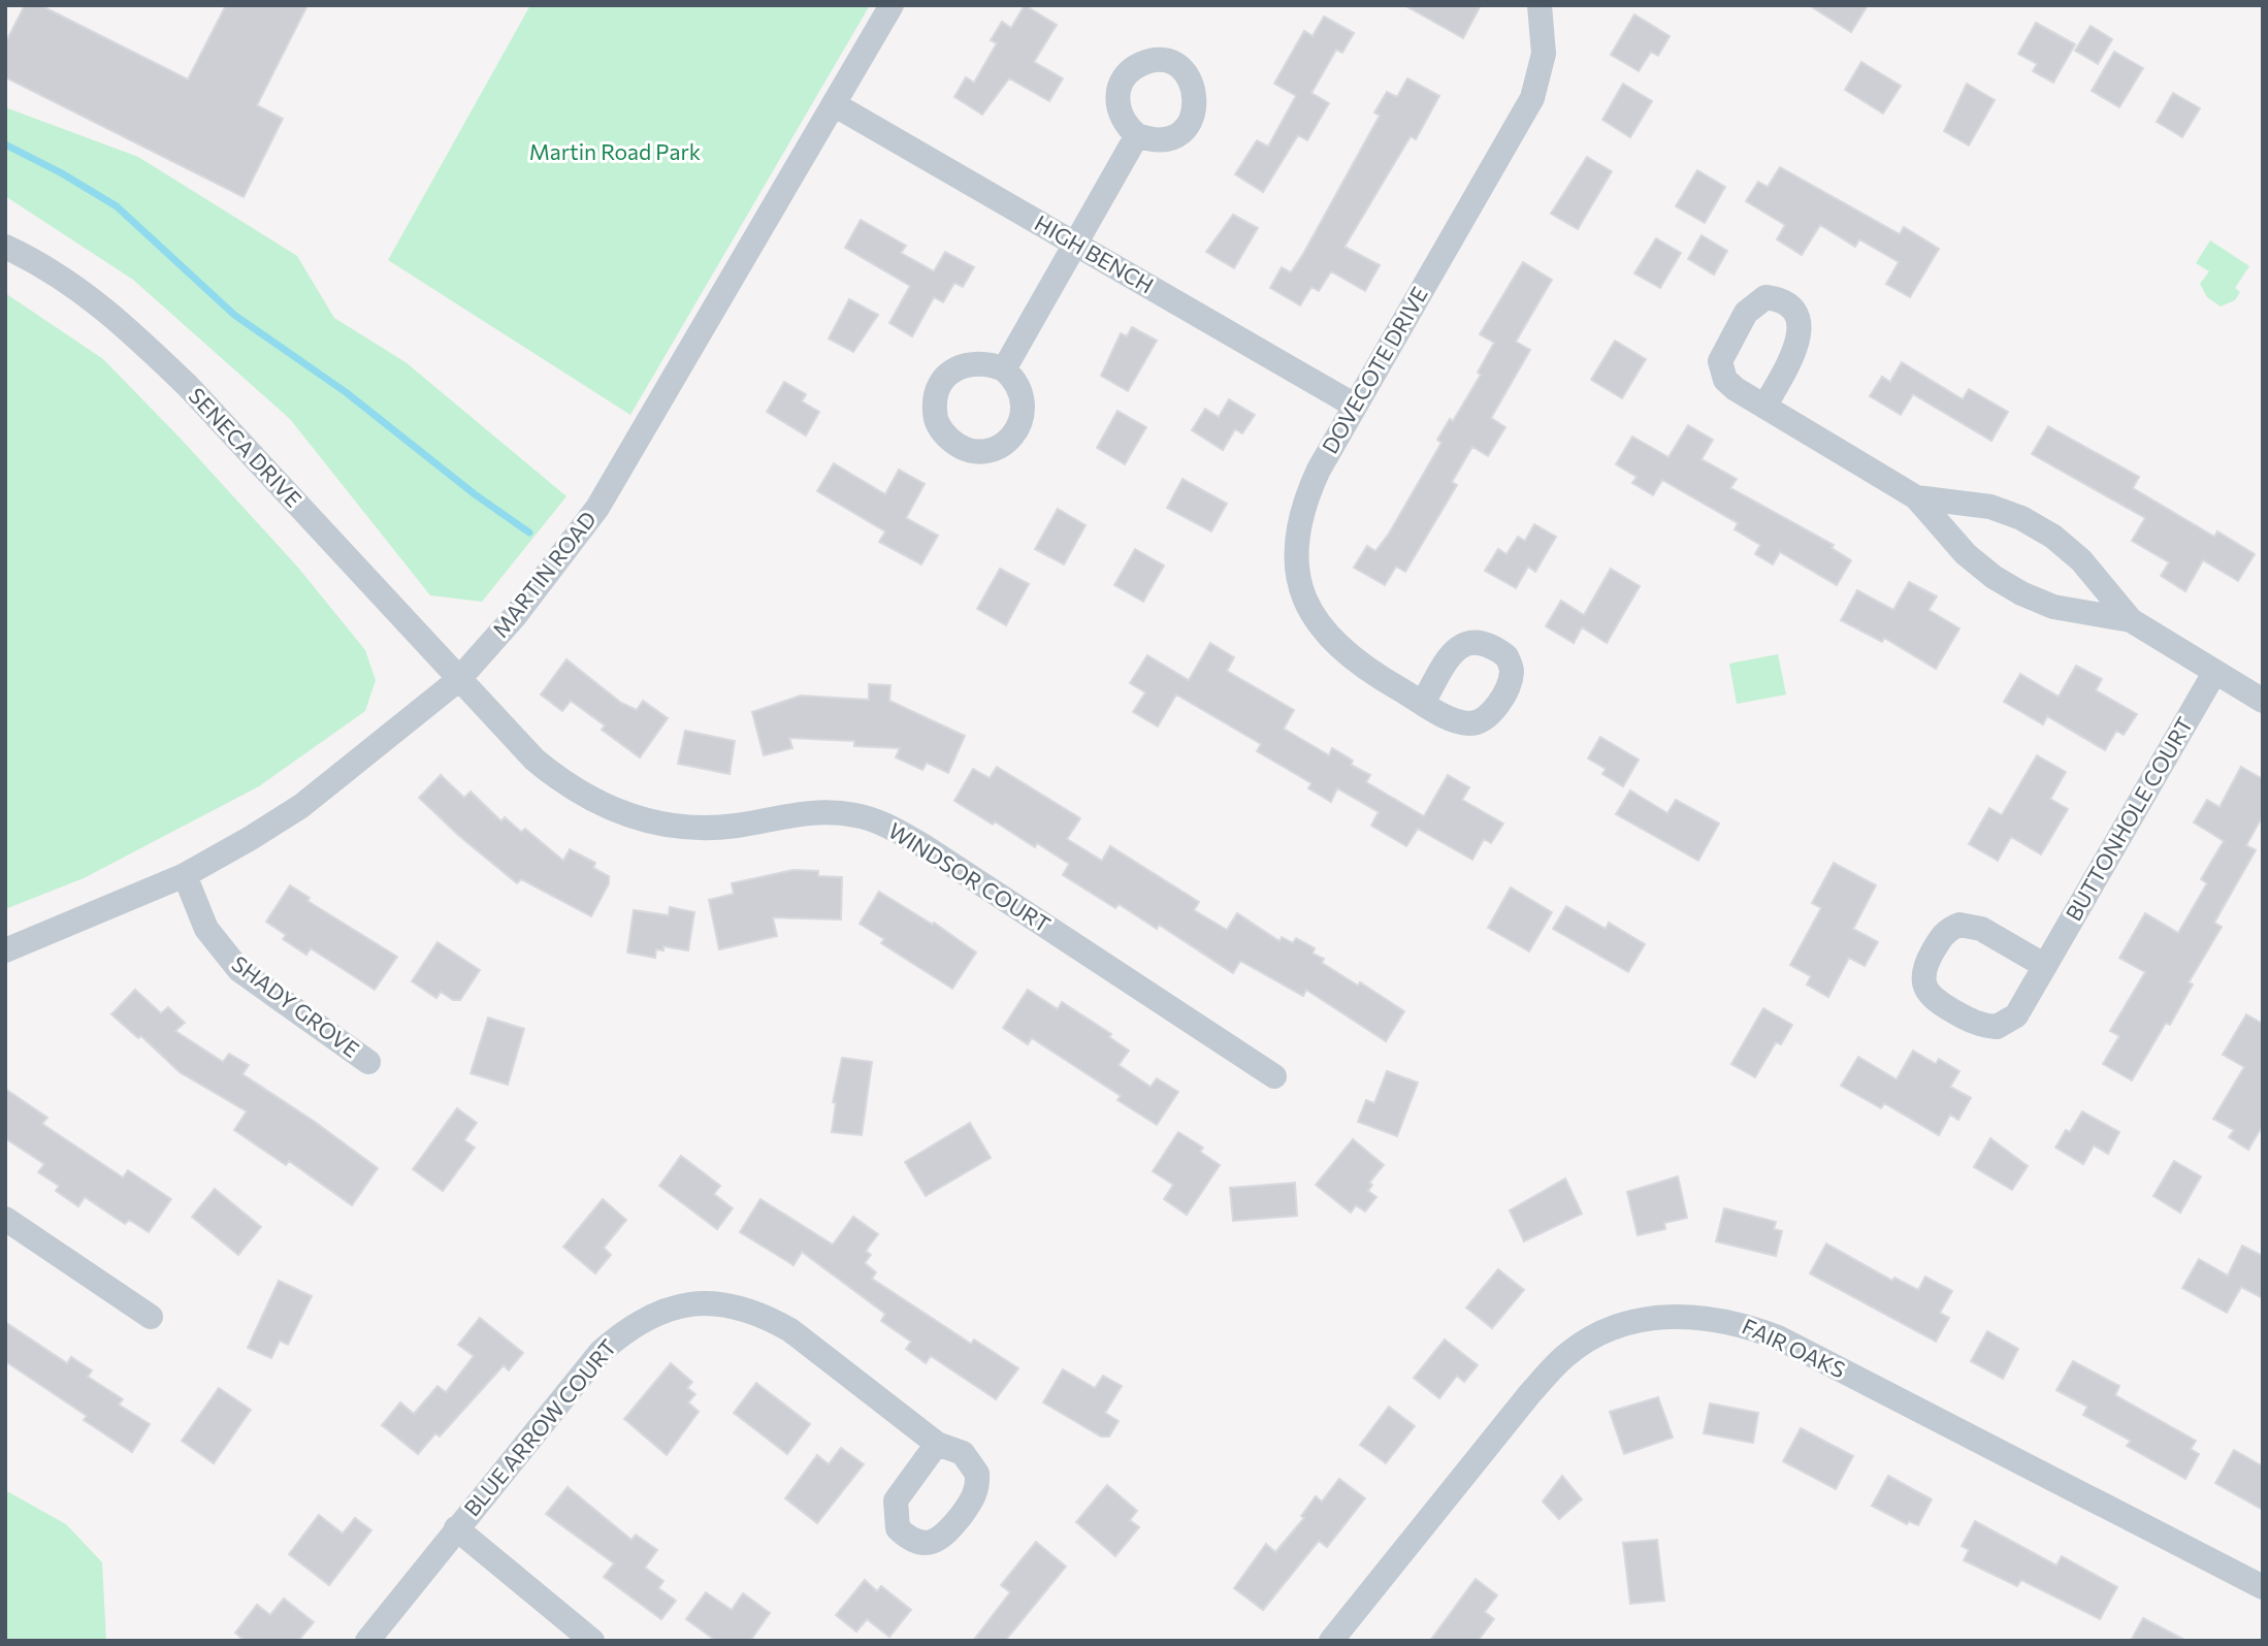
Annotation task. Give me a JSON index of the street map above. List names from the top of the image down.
{
  "streets": {
    "street": [
      "HIGH BENCH",
      "DOVECOTE DRIVE",
      "SENECA DRIVE",
      "MARTIN ROAD",
      "BUTTONHOLE COURT",
      "WINDSOR COURT",
      "SHADY GROVE",
      "FAIR OAKS",
      "BLUE ARROW COURT"
    ]
  },
  "crossings": [
    ["HIGH BENCH", "DOVECOTE DRIVE"],
    ["HIGH BENCH", "MARTIN ROAD"],
    ["SENECA DRIVE", "MARTIN ROAD"],
    ["SENECA DRIVE", "WINDSOR COURT"],
    ["MARTIN ROAD", "WINDSOR COURT"],
    ["MARTIN ROAD", "SHADY GROVE"]
  ],
  "parks": ["Martin Road Park"]
}
